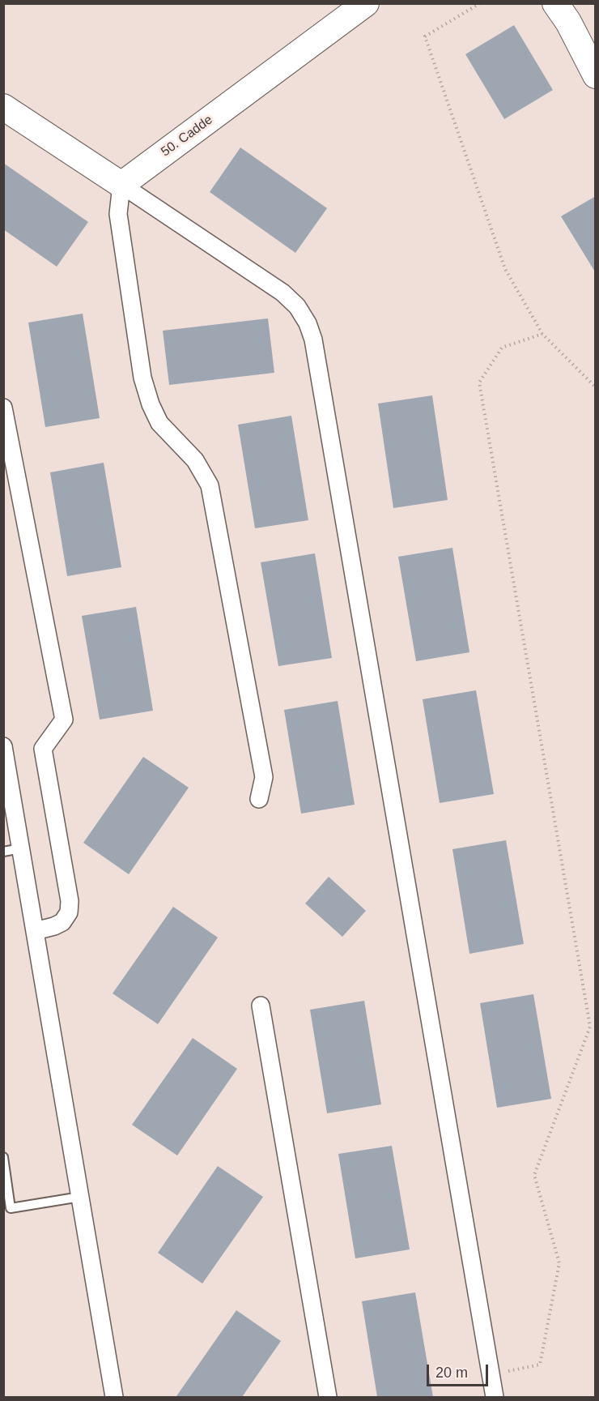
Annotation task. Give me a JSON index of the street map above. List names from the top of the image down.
{
  "streets": {
    "street": ["50. Cadde"]
  },
  "scale_bar": "20 m"
}
